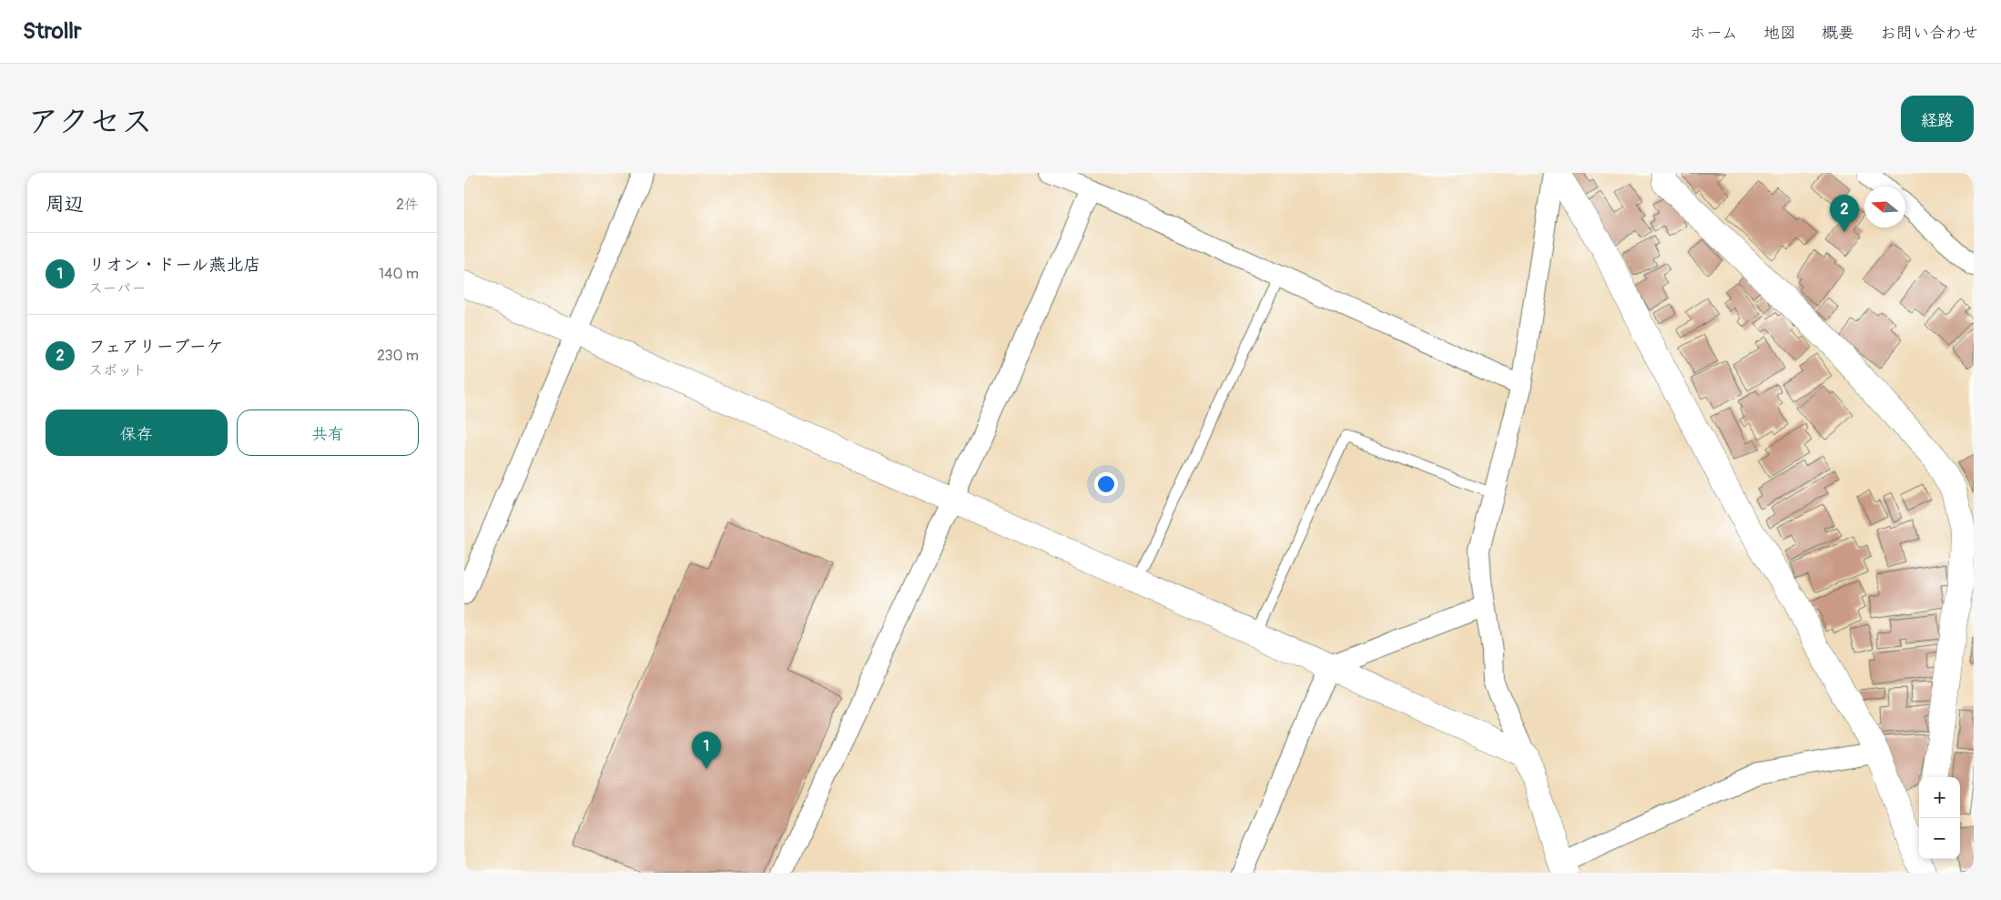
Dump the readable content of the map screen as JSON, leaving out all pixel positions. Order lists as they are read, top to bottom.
{
  "north": "left",
  "page": {
    "header": "Strollr",
    "nav": [
      "ホーム",
      "地図",
      "概要",
      "お問い合わせ"
    ],
    "title": "アクセス",
    "buttons": [
      "経路",
      ["保存", "共有"]
    ],
    "heading": ["周辺", "2件"],
    "pins": ["2", "1"],
    "list": [
      {
        "mark": "1",
        "name": "リオン・ドール燕北店",
        "note": "スーパー",
        "value": "140 m"
      },
      {
        "mark": "2",
        "name": "フェアリーブーケ",
        "note": "スポット",
        "value": "230 m"
      }
    ],
    "map_buttons": ["+", "−"]
  }
}
